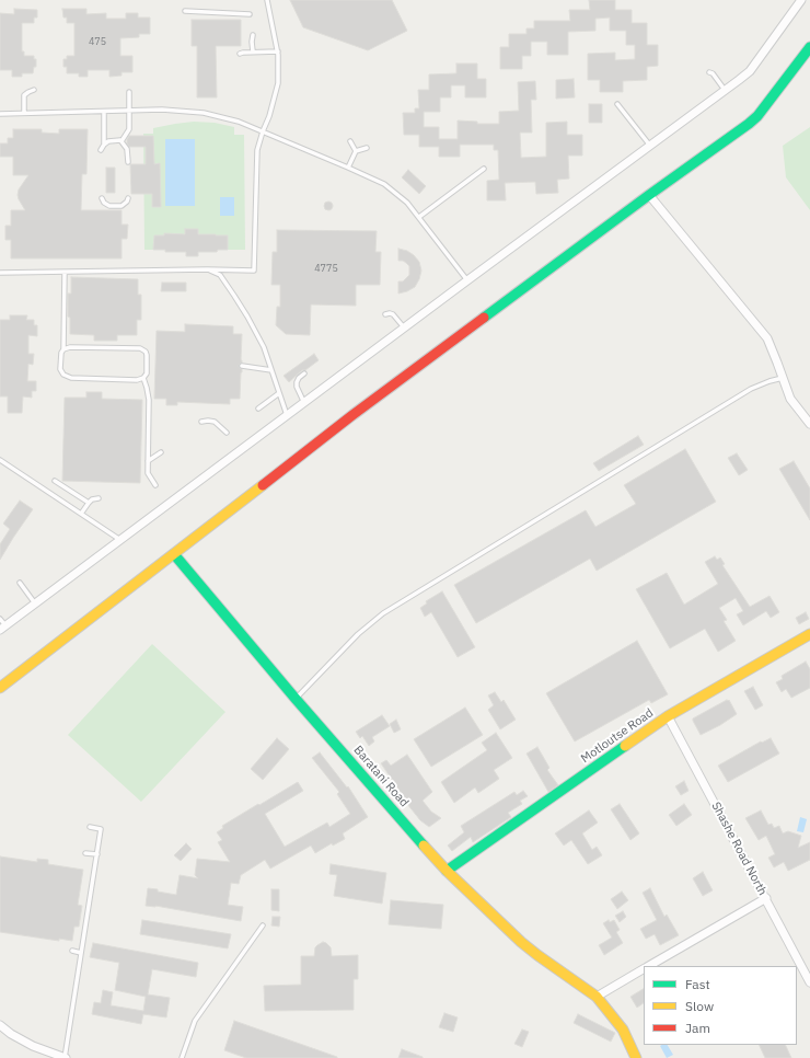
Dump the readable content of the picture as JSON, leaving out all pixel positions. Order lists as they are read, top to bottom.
{
  "streets": {
    "street": ["Motloutse Road", "Baratani Road", "Shashe Road North"]
  },
  "crossings": [
    ["Motloutse Road", "Baratani Road"],
    ["Motloutse Road", "Shashe Road North"]
  ],
  "house_numbers": ["475", "4775"],
  "legend": ["Fast", "Slow", "Jam"]
}
